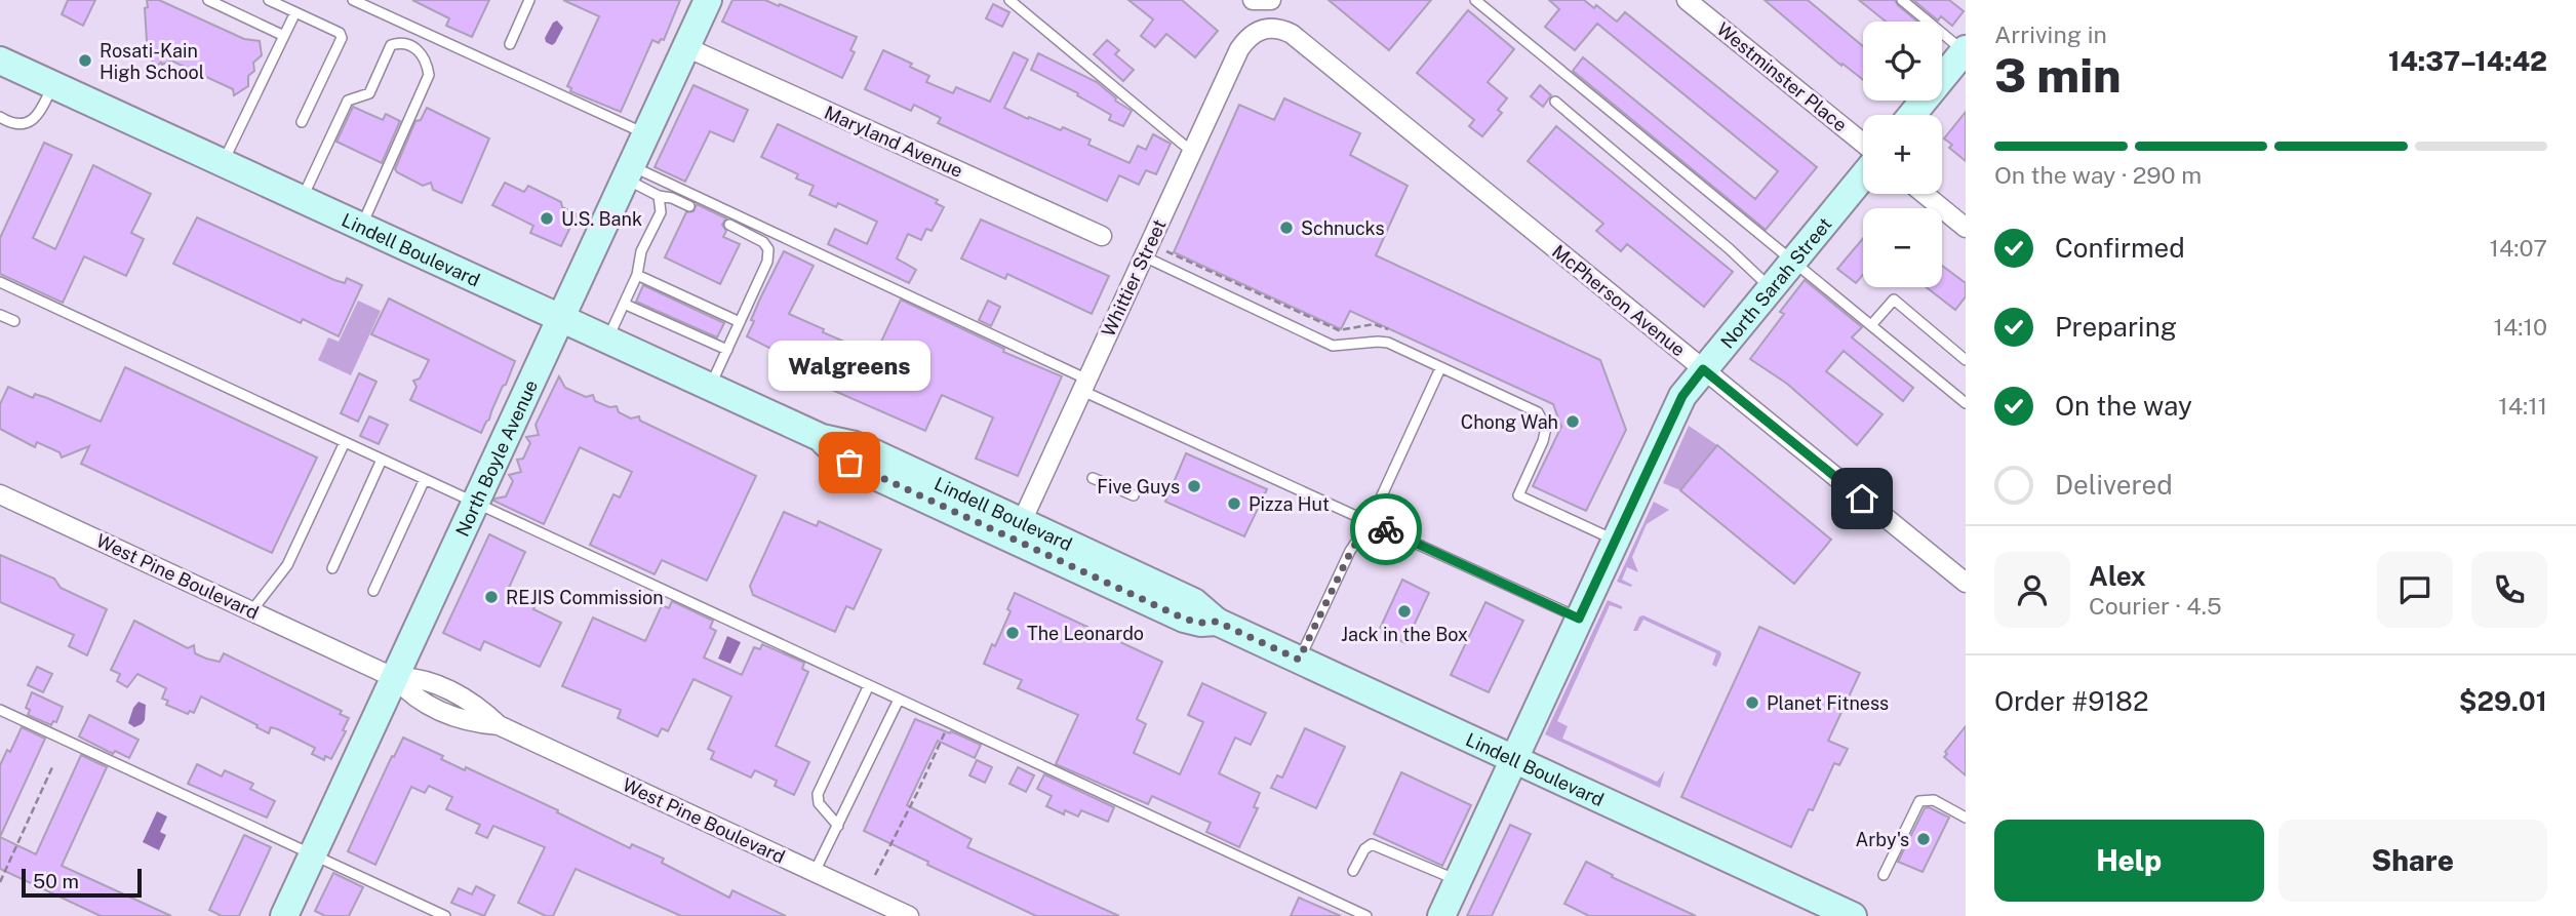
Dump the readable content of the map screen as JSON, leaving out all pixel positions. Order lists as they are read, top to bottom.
{
  "streets": {
    "main road": ["Lindell Boulevard", "North Sarah Street", "North Boyle Avenue"],
    "street": [
      "Westminster Place",
      "Maryland Avenue",
      "Whittier Street",
      "McPherson Avenue",
      "West Pine Boulevard"
    ]
  },
  "crossings": [
    ["Maryland Avenue", "North Boyle Avenue"],
    ["Lindell Boulevard", "Whittier Street"],
    ["Lindell Boulevard", "North Sarah Street"],
    ["Lindell Boulevard", "North Boyle Avenue"],
    ["Whittier Street", "McPherson Avenue"],
    ["North Sarah Street", "McPherson Avenue"],
    ["North Boyle Avenue", "West Pine Boulevard"]
  ],
  "places": [
    "Rosati-Kain High School",
    "U.S. Bank",
    "Schnucks",
    "Chong Wah",
    "Walgreens",
    "Five Guys",
    "Pizza Hut",
    "REJIS Commission",
    "Jack in the Box",
    "The Leonardo",
    "Planet Fitness",
    "Arby's"
  ],
  "scale_bar": "50 m",
  "page": {
    "heading": ["3 min", "Arriving in", "14:37–14:42"],
    "panel": [
      "Alex",
      "Courier · 4.5",
      "Order #9182",
      "$29.01"
    ],
    "map_buttons": ["+", "−"],
    "bar": "On the way · 290 m",
    "list": [
      ["Confirmed", "14:07"],
      ["Preparing", "14:10"],
      ["On the way", "14:11"],
      "Delivered"
    ],
    "bubble": "Walgreens",
    "buttons": ["Help", "Share"],
    "scale": "50 m"
  }
}
